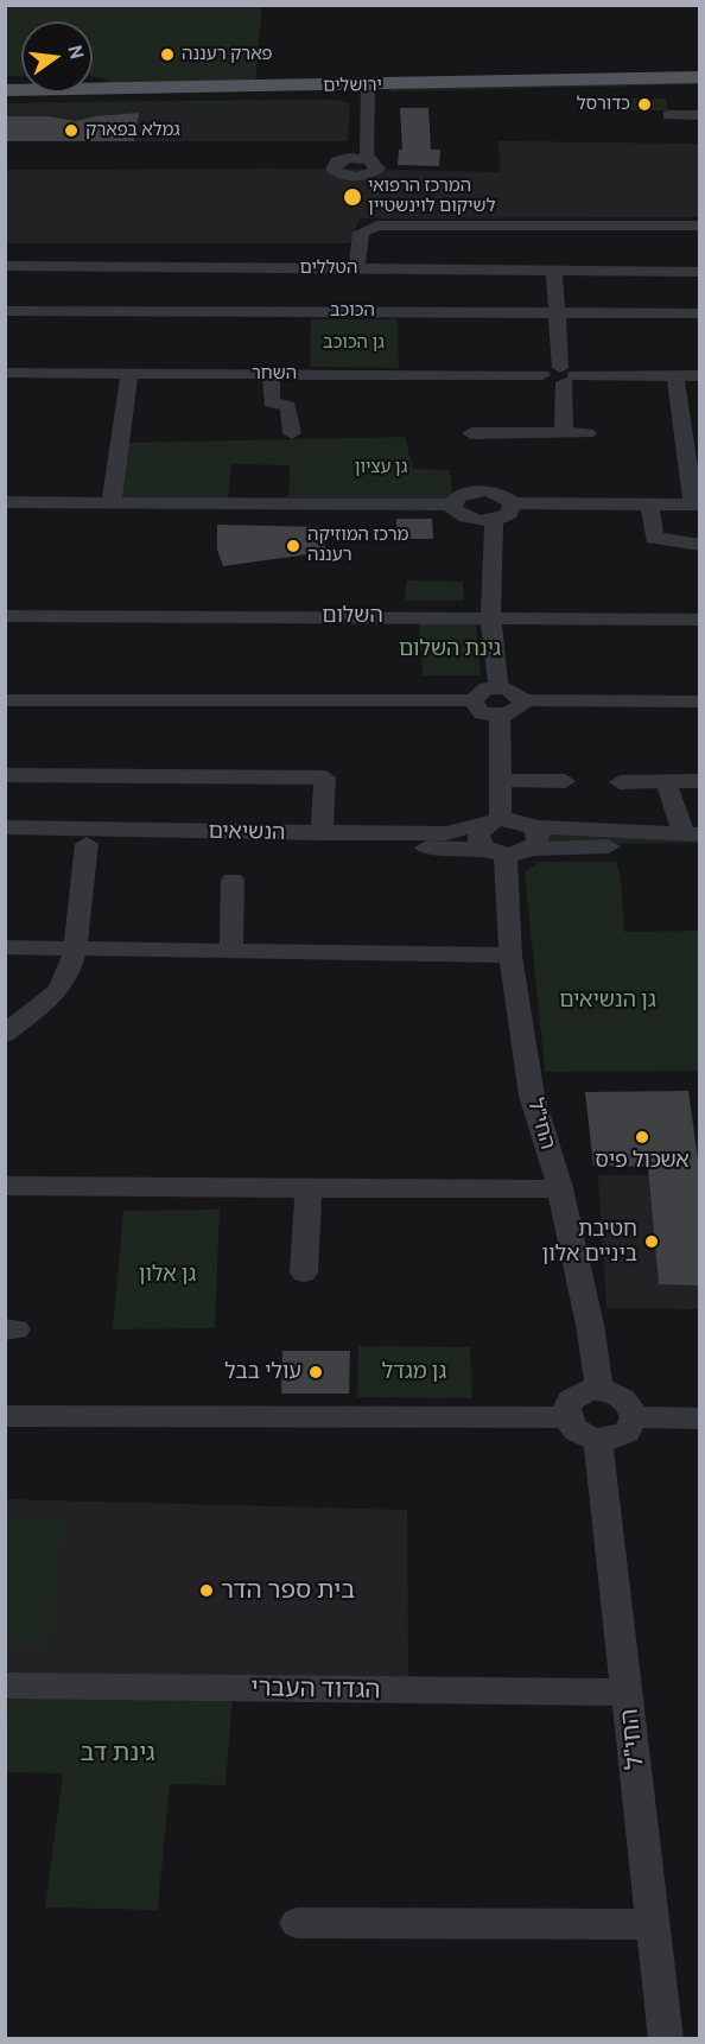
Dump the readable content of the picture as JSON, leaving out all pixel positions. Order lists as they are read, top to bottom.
{
  "streets": {
    "main road": ["ירושלים"],
    "street": [
      "הטללים",
      "הכוכב",
      "השחר",
      "השלום",
      "הנשיאים",
      "החי\"ל",
      "הגדוד העברי"
    ]
  },
  "crossings": [
    ["הנשיאים", "החי\"ל"],
    ["החי\"ל", "הגדוד העברי"]
  ],
  "parks": [
    "גן הכוכב",
    "גן עציון",
    "גינת השלום",
    "גן הנשיאים",
    "גן אלון",
    "גן מגדל",
    "גינת דב"
  ],
  "places": [
    "פארק רעננה",
    "כדורסל",
    "גמלא בפארק",
    "המרכז הרפואי לשיקום לוינשטיין",
    "מרכז המוזיקה רעננה",
    "אשכול פיס",
    "חטיבת ביניים אלון",
    "עולי בבל",
    "בית ספר הדר"
  ],
  "north": "right"
}
